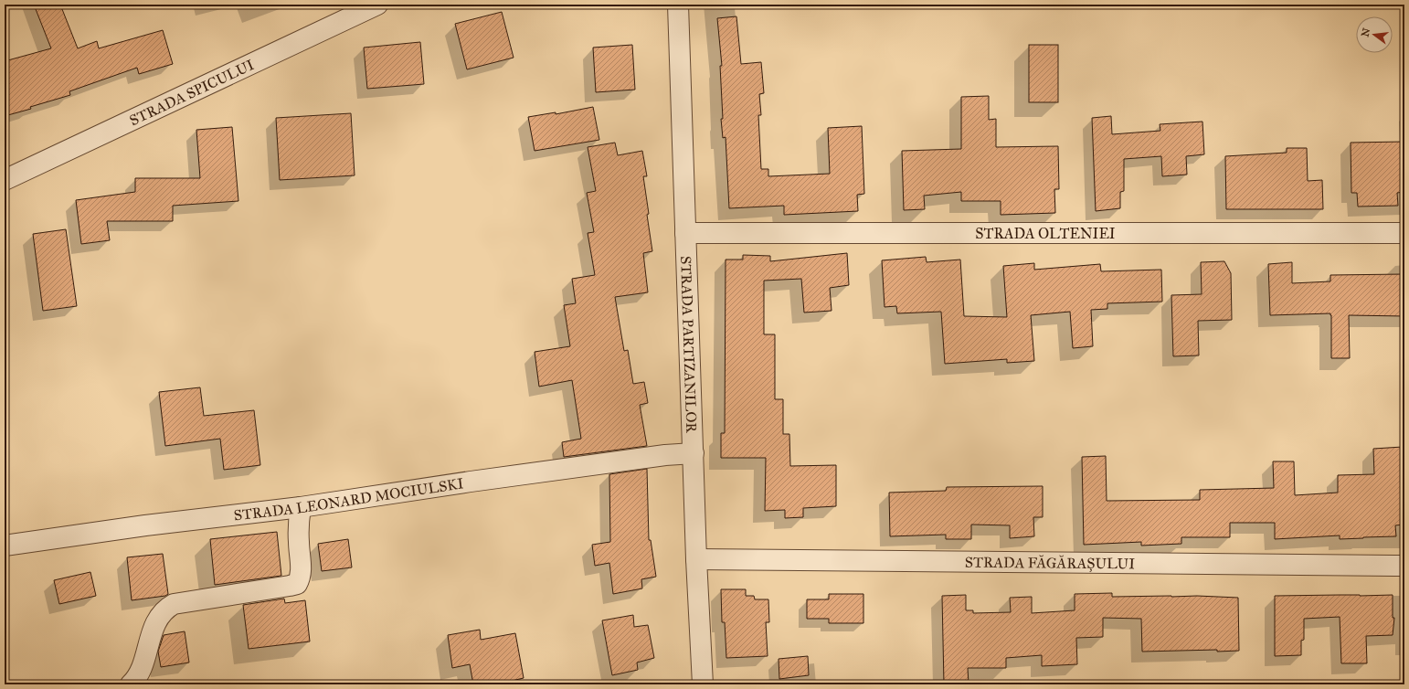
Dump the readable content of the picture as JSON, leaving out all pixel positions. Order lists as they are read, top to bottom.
{
  "streets": {
    "street": [
      "STRADA SPICULUI",
      "STRADA OLTENIEI",
      "STRADA PARTIZANILOR",
      "STRADA LEONARD MOCIULSKI",
      "STRADA FĂGĂRAȘULUI"
    ]
  },
  "crossings": [
    ["STRADA OLTENIEI", "STRADA PARTIZANILOR"],
    ["STRADA PARTIZANILOR", "STRADA LEONARD MOCIULSKI"],
    ["STRADA PARTIZANILOR", "STRADA FĂGĂRAȘULUI"]
  ],
  "north": "left"
}
